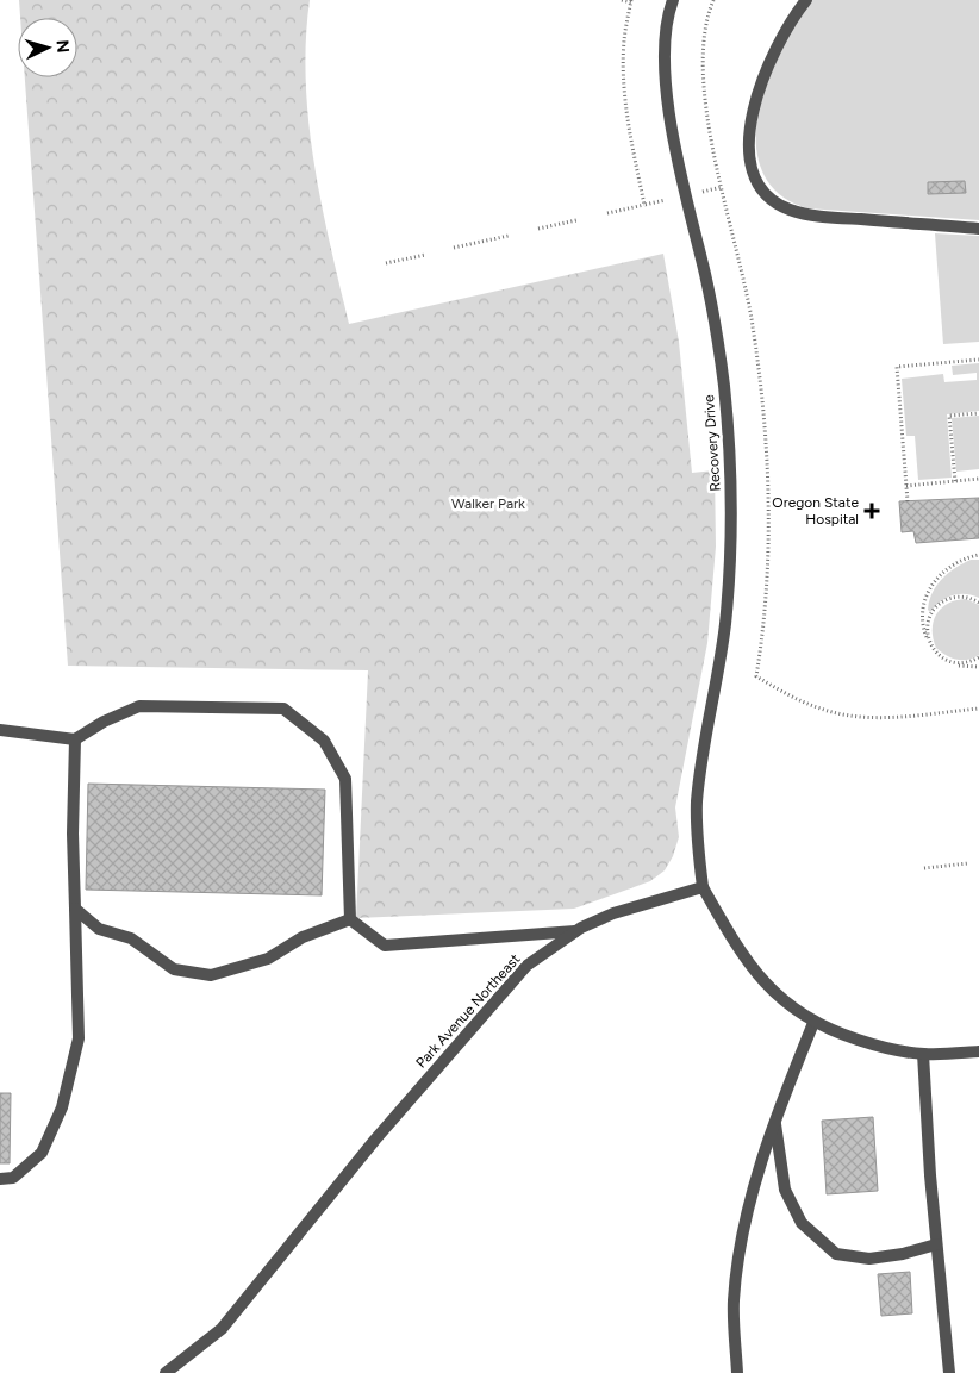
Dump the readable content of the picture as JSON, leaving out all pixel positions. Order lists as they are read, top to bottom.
{
  "streets": {
    "street": ["Recovery Drive", "Park Avenue Northeast"]
  },
  "crossings": [
    ["Recovery Drive", "Park Avenue Northeast"]
  ],
  "parks": ["Walker Park"],
  "places": {
    "health": ["Oregon State Hospital"]
  },
  "north": "right"
}
